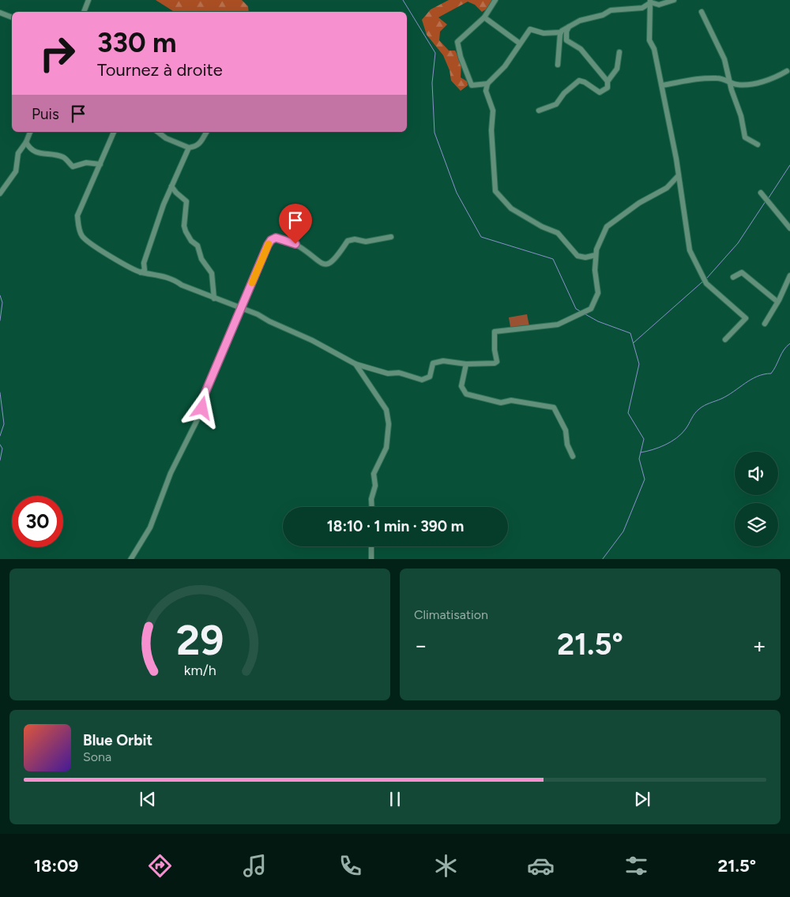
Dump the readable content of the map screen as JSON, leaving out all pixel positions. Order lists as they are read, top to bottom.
{
  "page": {
    "turn": ["330 m", "Tournez à droite"],
    "then": "Puis",
    "limit": "30",
    "trip": "18:10 · 1 min · 390 m",
    "tile": "Climatisation",
    "heat": ["−", "21.5°", "+"],
    "song": ["Blue Orbit", "Sona"],
    "tabs": ["18:09", "21.5°"],
    "gauge": ["29", "km/h"]
  }
}
